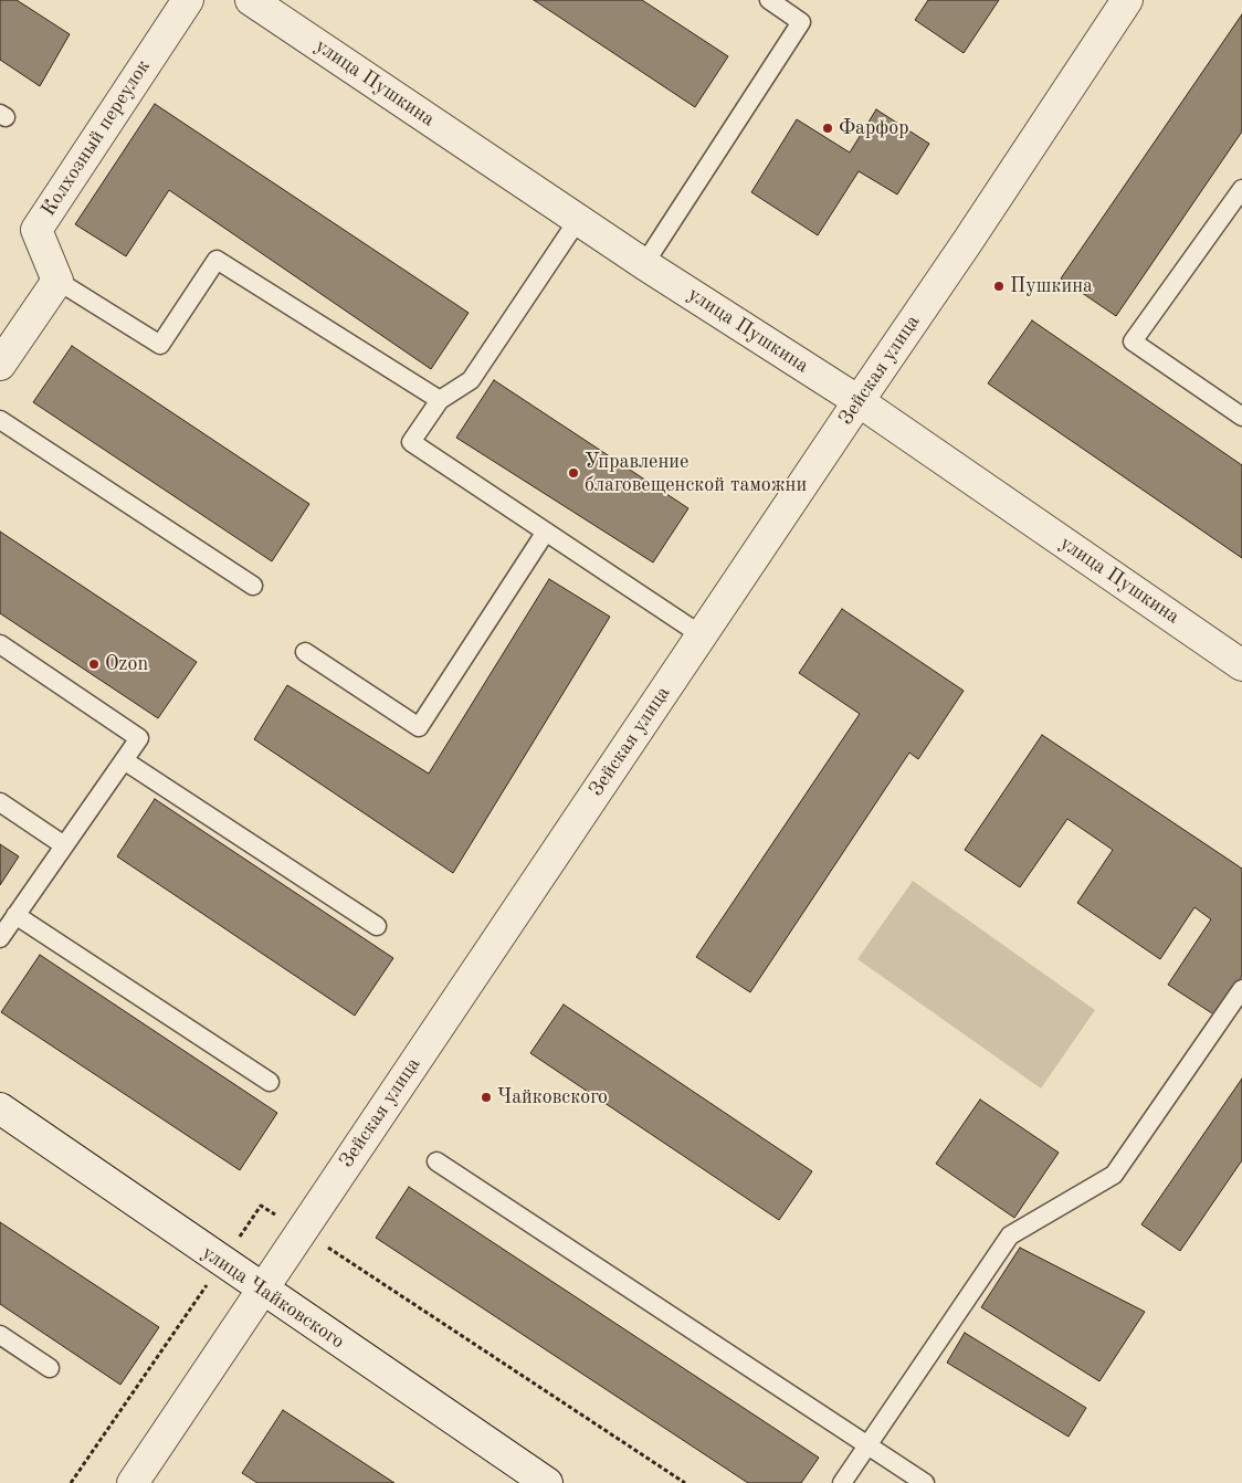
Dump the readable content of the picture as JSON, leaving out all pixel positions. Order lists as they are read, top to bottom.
{
  "streets": {
    "street": [
      "улица Пушкина",
      "Колхозный переулок",
      "Зейская улица",
      "улица Чайковского"
    ]
  },
  "crossings": [
    ["улица Пушкина", "Зейская улица"],
    ["Зейская улица", "улица Чайковского"]
  ],
  "places": [
    "Фарфор",
    "Пушкина",
    "Управление благовещенской таможни",
    "Ozon",
    "Чайковского"
  ]
}
